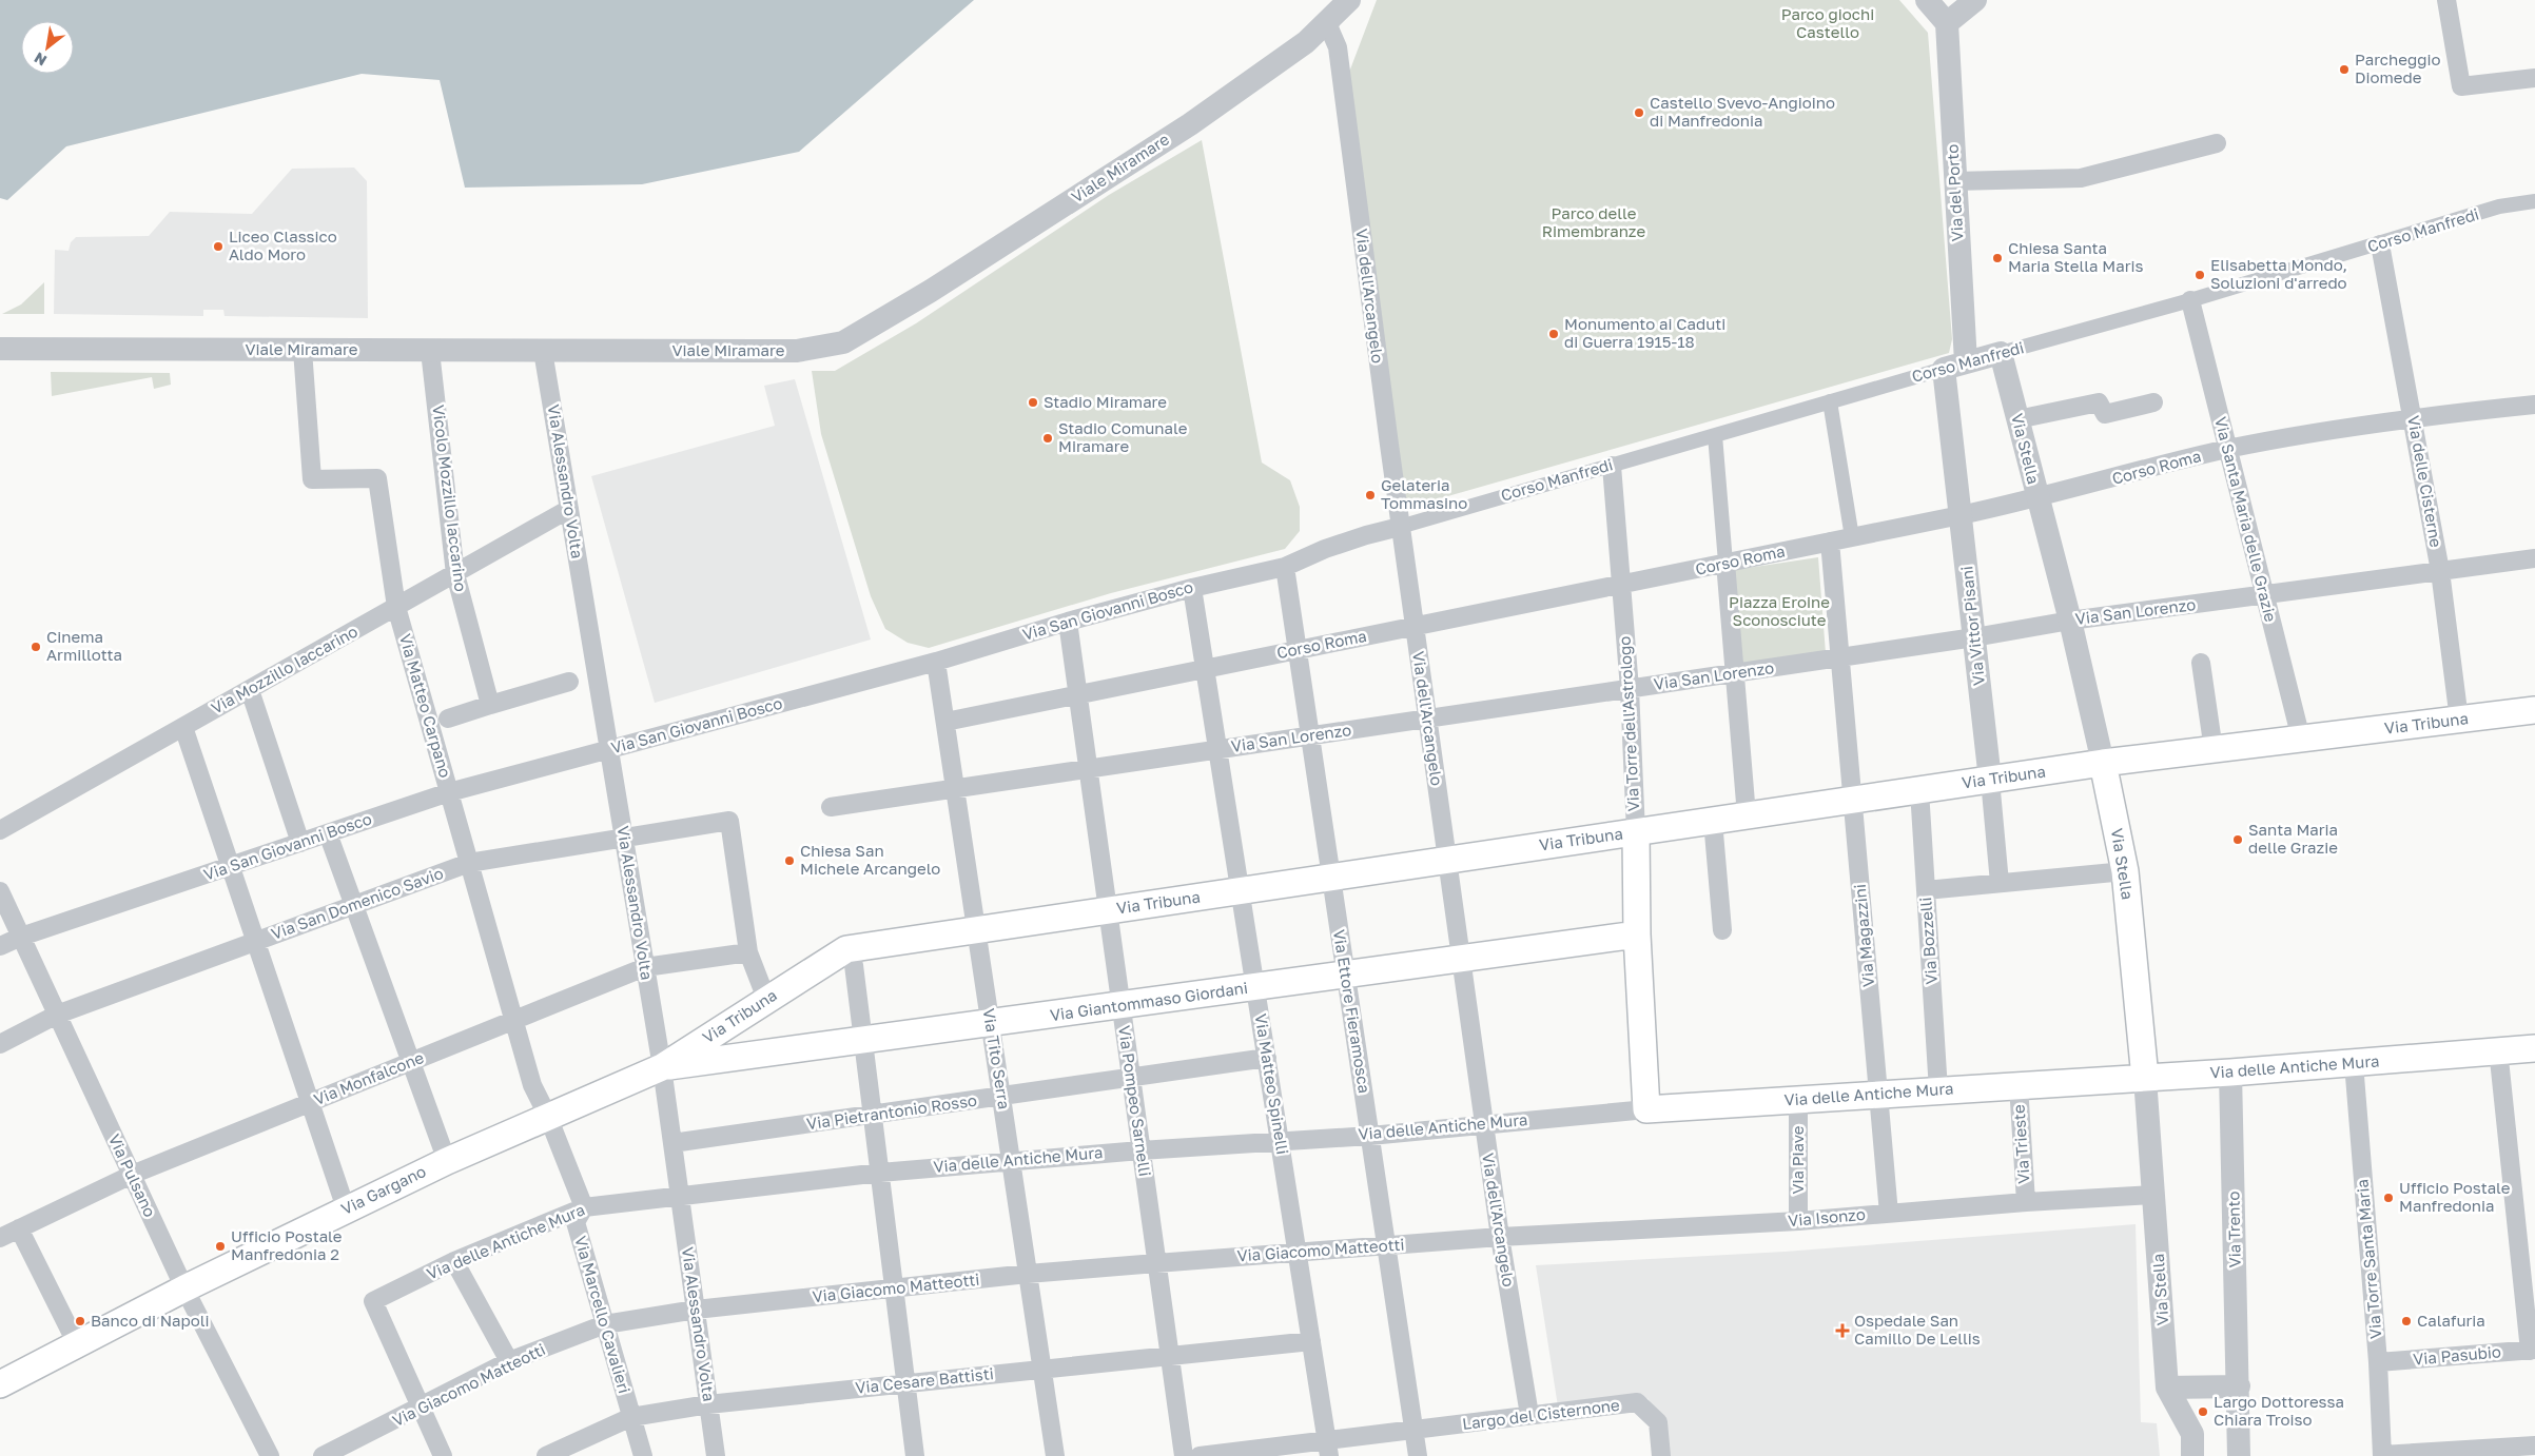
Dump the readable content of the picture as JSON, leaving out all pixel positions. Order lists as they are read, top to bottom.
{
  "streets": {
    "main road": [
      "Via Stella",
      "Via Torre dell'Astrologo",
      "Via Tribuna",
      "Via Giantommaso Giordani",
      "Via delle Antiche Mura",
      "Via Gargano"
    ],
    "street": [
      "Viale Miramare",
      "Via del Porto",
      "Corso Manfredi",
      "Via dell'Arcangelo",
      "Corso Roma",
      "Via Alessandro Volta",
      "Via delle Cisterne",
      "Vicolo Mozzillo Iaccarino",
      "Via Santa Maria delle Grazie",
      "Via San Giovanni Bosco",
      "Via San Lorenzo",
      "Via Vittor Pisani",
      "Via Mozzillo Iaccarino",
      "Via Matteo Carpano",
      "Via San Domenico Savio",
      "Via Magazzini",
      "Via Bozzelli",
      "Via Ettore Fieramosca",
      "Via Tito Serra",
      "Via Monfalcone",
      "Via Matteo Spinelli",
      "Via Pompeo Sarnelli",
      "Via Pietrantonio Rosso",
      "Via Trieste",
      "Via Piave",
      "Via Pulsano",
      "Via Isonzo",
      "Via Trento",
      "Via Giacomo Matteotti",
      "Via Torre Santa Maria",
      "Via Marcello Cavalieri",
      "Via Pasubio",
      "Via Cesare Battisti",
      "Largo del Cisternone"
    ]
  },
  "crossings": [
    ["Viale Miramare", "Via dell'Arcangelo"],
    ["Viale Miramare", "Via Alessandro Volta"],
    ["Viale Miramare", "Vicolo Mozzillo Iaccarino"],
    ["Viale Miramare", "Via Matteo Carpano"],
    ["Via del Porto", "Corso Manfredi"],
    ["Corso Manfredi", "Via dell'Arcangelo"],
    ["Corso Manfredi", "Via Stella"],
    ["Corso Manfredi", "Via delle Cisterne"],
    ["Corso Manfredi", "Via Santa Maria delle Grazie"],
    ["Corso Manfredi", "Via San Giovanni Bosco"],
    ["Corso Manfredi", "Via Vittor Pisani"],
    ["Corso Manfredi", "Via Torre dell'Astrologo"],
    ["Via dell'Arcangelo", "Corso Roma"],
    ["Via dell'Arcangelo", "Via San Giovanni Bosco"],
    ["Via dell'Arcangelo", "Via San Lorenzo"],
    ["Via dell'Arcangelo", "Via Tribuna"],
    ["Via dell'Arcangelo", "Via Giantommaso Giordani"],
    ["Via dell'Arcangelo", "Via delle Antiche Mura"],
    ["Via dell'Arcangelo", "Via Isonzo"],
    ["Via dell'Arcangelo", "Via Giacomo Matteotti"],
    ["Via dell'Arcangelo", "Largo del Cisternone"],
    ["Via Stella", "Corso Roma"],
    ["Via Stella", "Via San Lorenzo"],
    ["Via Stella", "Via Tribuna"],
    ["Via Stella", "Via delle Antiche Mura"],
    ["Via Stella", "Via Isonzo"],
    ["Corso Roma", "Via delle Cisterne"],
    ["Corso Roma", "Via Santa Maria delle Grazie"],
    ["Corso Roma", "Via Vittor Pisani"],
    ["Corso Roma", "Via Torre dell'Astrologo"],
    ["Corso Roma", "Via Magazzini"],
    ["Corso Roma", "Via Ettore Fieramosca"],
    ["Corso Roma", "Via Tito Serra"],
    ["Corso Roma", "Via Matteo Spinelli"],
    ["Corso Roma", "Via Pompeo Sarnelli"],
    ["Via Alessandro Volta", "Via San Giovanni Bosco"],
    ["Via Alessandro Volta", "Via Mozzillo Iaccarino"],
    ["Via Alessandro Volta", "Via Tribuna"],
    ["Via Alessandro Volta", "Via San Domenico Savio"],
    ["Via Alessandro Volta", "Via Giantommaso Giordani"],
    ["Via Alessandro Volta", "Via delle Antiche Mura"],
    ["Via Alessandro Volta", "Via Monfalcone"],
    ["Via Alessandro Volta", "Via Pietrantonio Rosso"],
    ["Via Alessandro Volta", "Via Gargano"],
    ["Via Alessandro Volta", "Via Giacomo Matteotti"],
    ["Via Alessandro Volta", "Via Cesare Battisti"],
    ["Via delle Cisterne", "Via San Lorenzo"],
    ["Via delle Cisterne", "Via Tribuna"],
    ["Vicolo Mozzillo Iaccarino", "Via Mozzillo Iaccarino"],
    ["Via Santa Maria delle Grazie", "Via San Lorenzo"],
    ["Via Santa Maria delle Grazie", "Via Tribuna"],
    ["Via San Giovanni Bosco", "Via Matteo Carpano"],
    ["Via San Giovanni Bosco", "Via Ettore Fieramosca"],
    ["Via San Giovanni Bosco", "Via Tito Serra"],
    ["Via San Giovanni Bosco", "Via Matteo Spinelli"],
    ["Via San Giovanni Bosco", "Via Pompeo Sarnelli"],
    ["Via San Giovanni Bosco", "Via Pulsano"],
    ["Via San Lorenzo", "Via Vittor Pisani"],
    ["Via San Lorenzo", "Via Torre dell'Astrologo"],
    ["Via San Lorenzo", "Via Magazzini"],
    ["Via San Lorenzo", "Via Ettore Fieramosca"],
    ["Via San Lorenzo", "Via Tito Serra"],
    ["Via San Lorenzo", "Via Matteo Spinelli"],
    ["Via San Lorenzo", "Via Pompeo Sarnelli"],
    ["Via Vittor Pisani", "Via Tribuna"],
    ["Via Mozzillo Iaccarino", "Via Matteo Carpano"],
    ["Via Matteo Carpano", "Via San Domenico Savio"],
    ["Via Matteo Carpano", "Via Monfalcone"],
    ["Via Matteo Carpano", "Via Gargano"],
    ["Via Torre dell'Astrologo", "Via Tribuna"],
    ["Via Torre dell'Astrologo", "Via Giantommaso Giordani"],
    ["Via Torre dell'Astrologo", "Via delle Antiche Mura"],
    ["Via Tribuna", "Via Magazzini"],
    ["Via Tribuna", "Via Bozzelli"],
    ["Via Tribuna", "Via Giantommaso Giordani"],
    ["Via Tribuna", "Via Ettore Fieramosca"],
    ["Via Tribuna", "Via Tito Serra"],
    ["Via Tribuna", "Via Matteo Spinelli"],
    ["Via Tribuna", "Via Pompeo Sarnelli"],
    ["Via Tribuna", "Via Gargano"],
    ["Via San Domenico Savio", "Via Monfalcone"],
    ["Via San Domenico Savio", "Via Pulsano"],
    ["Via Magazzini", "Via delle Antiche Mura"],
    ["Via Magazzini", "Via Isonzo"],
    ["Via Bozzelli", "Via delle Antiche Mura"],
    ["Via Giantommaso Giordani", "Via Ettore Fieramosca"],
    ["Via Giantommaso Giordani", "Via Tito Serra"],
    ["Via Giantommaso Giordani", "Via Matteo Spinelli"],
    ["Via Giantommaso Giordani", "Via Pompeo Sarnelli"],
    ["Via Giantommaso Giordani", "Via Gargano"],
    ["Via Ettore Fieramosca", "Via delle Antiche Mura"],
    ["Via Ettore Fieramosca", "Via Giacomo Matteotti"],
    ["Via Ettore Fieramosca", "Largo del Cisternone"],
    ["Via Tito Serra", "Via delle Antiche Mura"],
    ["Via Tito Serra", "Via Pietrantonio Rosso"],
    ["Via Tito Serra", "Via Giacomo Matteotti"],
    ["Via Tito Serra", "Via Cesare Battisti"],
    ["Via delle Antiche Mura", "Via Matteo Spinelli"],
    ["Via delle Antiche Mura", "Via Pompeo Sarnelli"],
    ["Via delle Antiche Mura", "Via Trieste"],
    ["Via delle Antiche Mura", "Via Piave"],
    ["Via delle Antiche Mura", "Via Trento"],
    ["Via delle Antiche Mura", "Via Giacomo Matteotti"],
    ["Via delle Antiche Mura", "Via Torre Santa Maria"],
    ["Via delle Antiche Mura", "Via Marcello Cavalieri"],
    ["Via Monfalcone", "Via Pulsano"],
    ["Via Matteo Spinelli", "Via Pietrantonio Rosso"],
    ["Via Matteo Spinelli", "Via Giacomo Matteotti"],
    ["Via Matteo Spinelli", "Via Cesare Battisti"],
    ["Via Matteo Spinelli", "Largo del Cisternone"],
    ["Via Pompeo Sarnelli", "Via Pietrantonio Rosso"],
    ["Via Pompeo Sarnelli", "Via Giacomo Matteotti"],
    ["Via Pompeo Sarnelli", "Via Cesare Battisti"],
    ["Via Trieste", "Via Isonzo"],
    ["Via Piave", "Via Isonzo"],
    ["Via Pulsano", "Via Gargano"],
    ["Via Isonzo", "Via Giacomo Matteotti"],
    ["Via Giacomo Matteotti", "Via Marcello Cavalieri"],
    ["Via Torre Santa Maria", "Via Pasubio"],
    ["Via Marcello Cavalieri", "Via Cesare Battisti"]
  ],
  "parks": ["Parco giochi Castello", "Parco delle Rimembranze", "Piazza Eroine Sconosciute"],
  "places": {
    "other": [
      "Parcheggio Diomede",
      "Castello Svevo-Angioino di Manfredonia",
      "Liceo Classico Aldo Moro",
      "Chiesa Santa Maria Stella Maris",
      "Elisabetta Mondo, Soluzioni d'arredo",
      "Monumento ai Caduti di Guerra 1915-18",
      "Stadio Miramare",
      "Stadio Comunale Miramare",
      "Gelateria Tommasino",
      "Cinema Armillotta",
      "Santa Maria delle Grazie",
      "Chiesa San Michele Arcangelo",
      "Ufficio Postale Manfredonia",
      "Ufficio Postale Manfredonia 2",
      "Banco di Napoli",
      "Calafuria",
      "Largo Dottoressa Chiara Troiso"
    ],
    "health": ["Ospedale San Camillo De Lellis"]
  },
  "north": "bottom left"
}
